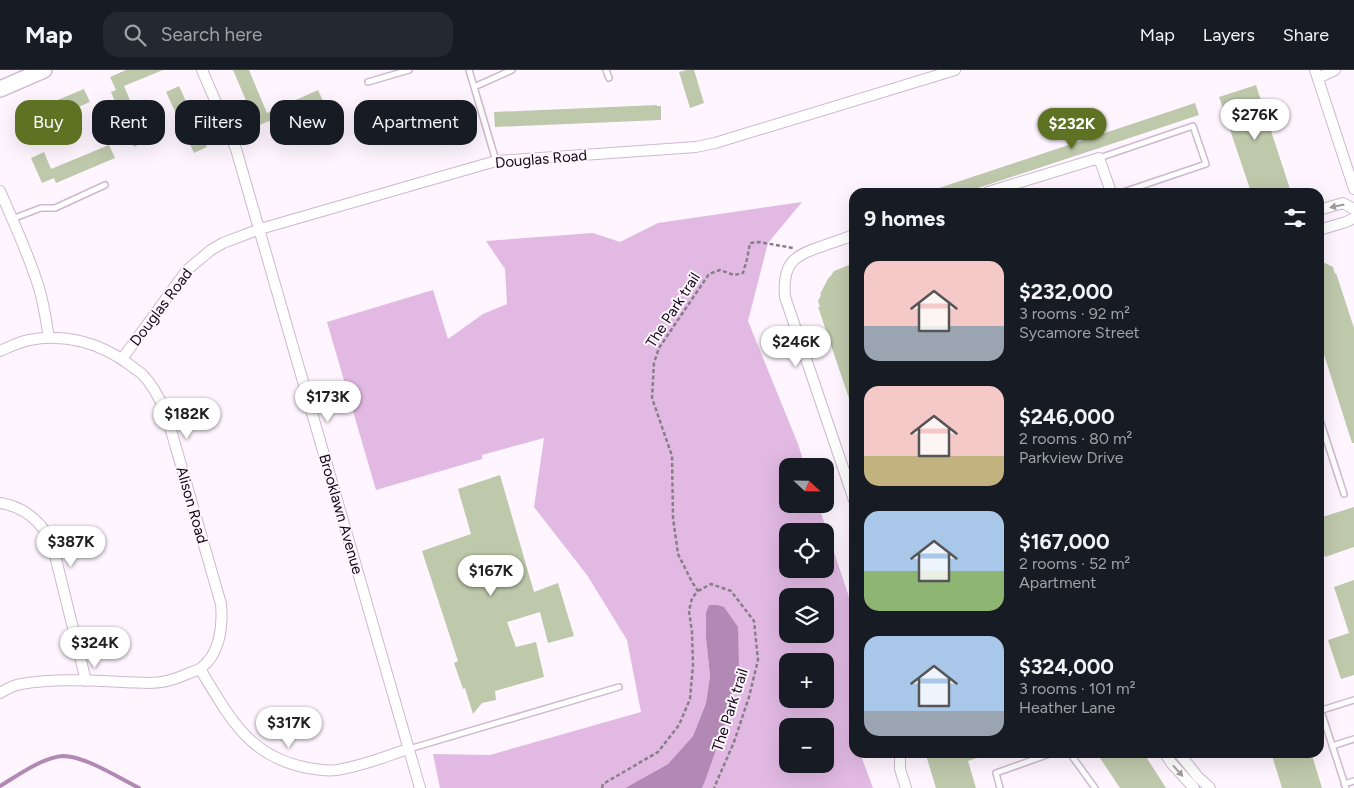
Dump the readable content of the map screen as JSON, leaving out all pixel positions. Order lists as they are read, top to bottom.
{
  "streets": {
    "street": ["Douglas Road", "Alison Road", "Brooklawn Avenue"],
    "path": ["The Park trail"]
  },
  "crossings": [
    ["Douglas Road", "Alison Road"],
    ["Douglas Road", "Brooklawn Avenue"]
  ],
  "north": "right",
  "page": {
    "header": "Map",
    "search": "Search here",
    "nav": ["Map", "Layers", "Share"],
    "price": [
      "$276K",
      "$232K",
      "$246K",
      "$173K",
      "$182K",
      "$387K",
      "$167K",
      "$324K",
      "$317K"
    ],
    "chip": [
      "Buy",
      "Rent",
      "Filters",
      "New",
      "Apartment"
    ],
    "heading": "9 homes",
    "list": [
      {
        "name": "$232,000",
        "note": "3 rooms · 92 m² · Sycamore Street"
      },
      {
        "name": "$246,000",
        "note": "2 rooms · 80 m² · Parkview Drive"
      },
      {
        "name": "$167,000",
        "note": "2 rooms · 52 m² · Apartment"
      },
      {
        "name": "$324,000",
        "note": "3 rooms · 101 m² · Heather Lane"
      }
    ],
    "map_buttons": ["+", "−"]
  }
}
